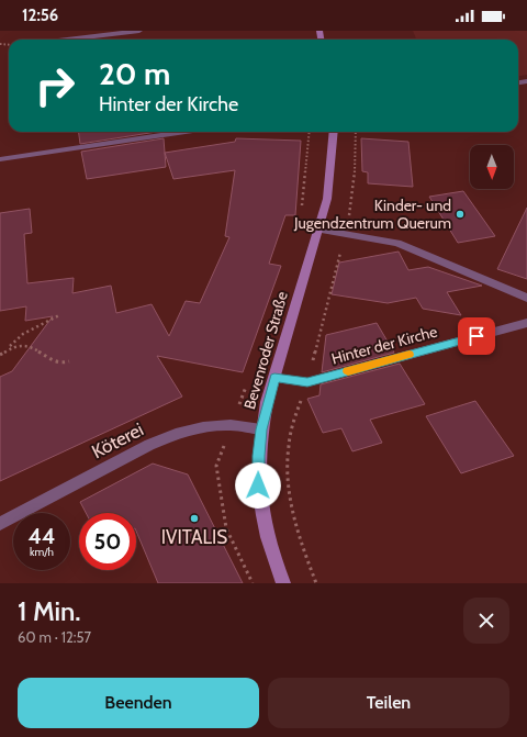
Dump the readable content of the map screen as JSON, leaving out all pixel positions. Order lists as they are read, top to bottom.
{
  "streets": {
    "main road": ["Bevenroder Straße"],
    "street": ["Hinter der Kirche", "Köterei"]
  },
  "crossings": [
    ["Hinter der Kirche", "Bevenroder Straße"],
    ["Bevenroder Straße", "Köterei"]
  ],
  "places": ["Kinder- und Jugendzentrum Querum", "IVITALIS"],
  "north": "bottom",
  "page": {
    "status": "12:56",
    "turn": ["20 m", "Hinter der Kirche"],
    "speed": "44 km/h",
    "limit": "50",
    "heading": ["1 Min.", "60 m · 12:57"],
    "buttons": ["Beenden", "Teilen"]
  }
}
